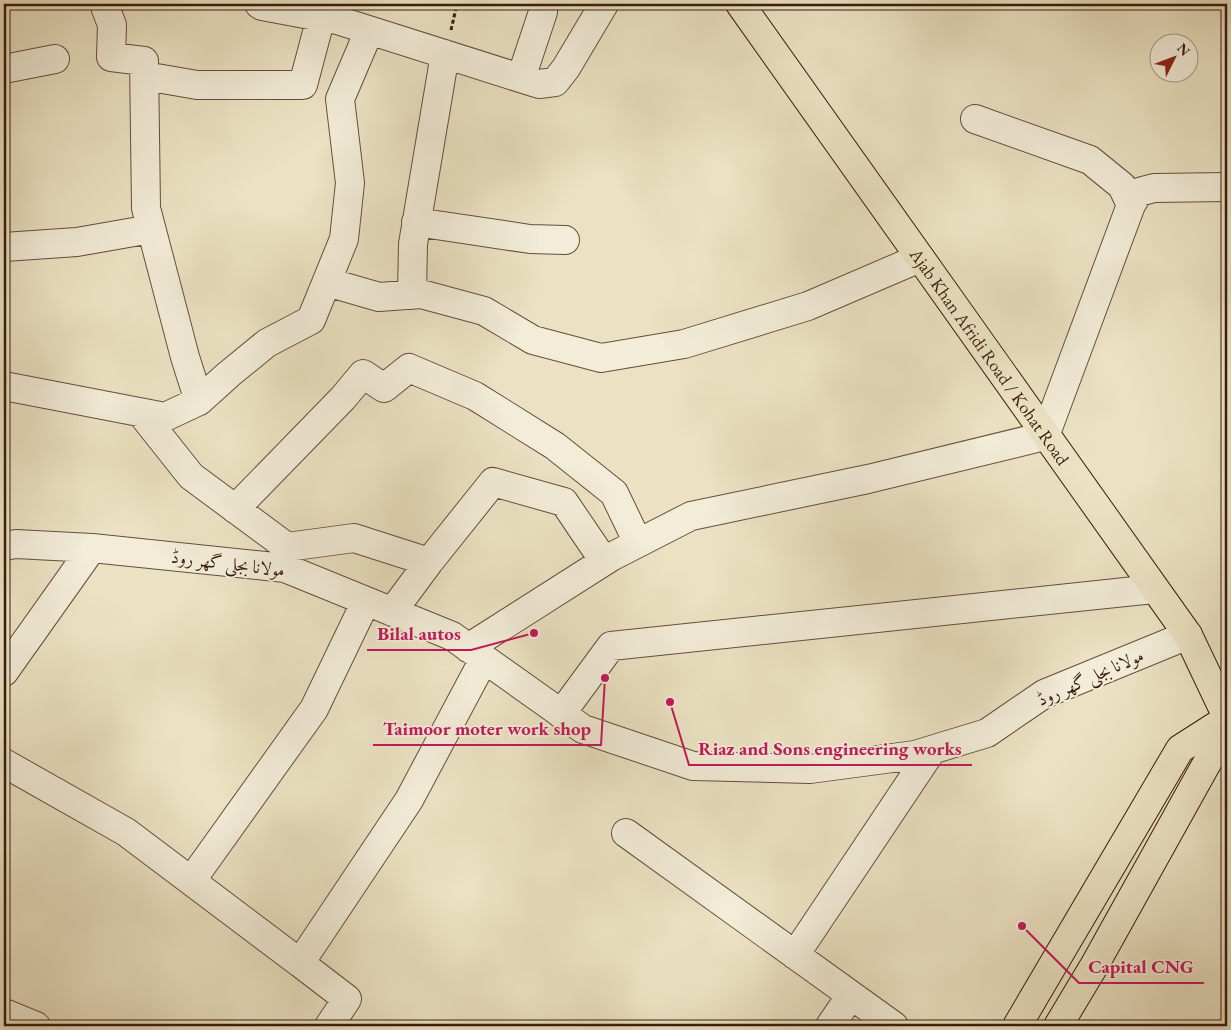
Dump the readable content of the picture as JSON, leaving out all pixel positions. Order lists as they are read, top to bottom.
{
  "streets": {
    "main road": ["Ajab Khan Afridi Road / Kohat Road"],
    "street": ["مولانا بجلی گھر روڈ"]
  },
  "crossings": [
    ["Ajab Khan Afridi Road / Kohat Road", "مولانا بجلی گھر روڈ"]
  ],
  "places": [
    "Bilal autos",
    "Taimoor moter work shop",
    "Riaz and Sons engineering works",
    "Capital CNG"
  ],
  "north": "top right"
}
